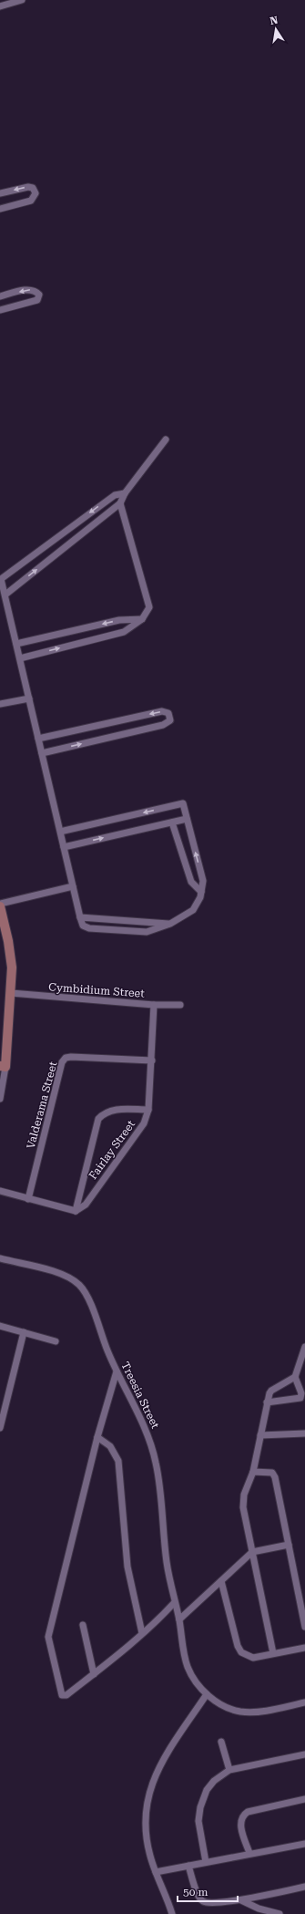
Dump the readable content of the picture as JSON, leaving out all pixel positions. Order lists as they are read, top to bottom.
{
  "streets": {
    "street": [
      "Cymbidium Street",
      "Valderama Street",
      "Fairlay Street",
      "Treesia Street"
    ]
  },
  "crossings": [
    ["Cymbidium Street", "Fairlay Street"],
    ["Valderama Street", "Fairlay Street"]
  ],
  "scale_bar": "50 m",
  "north": "top"
}
